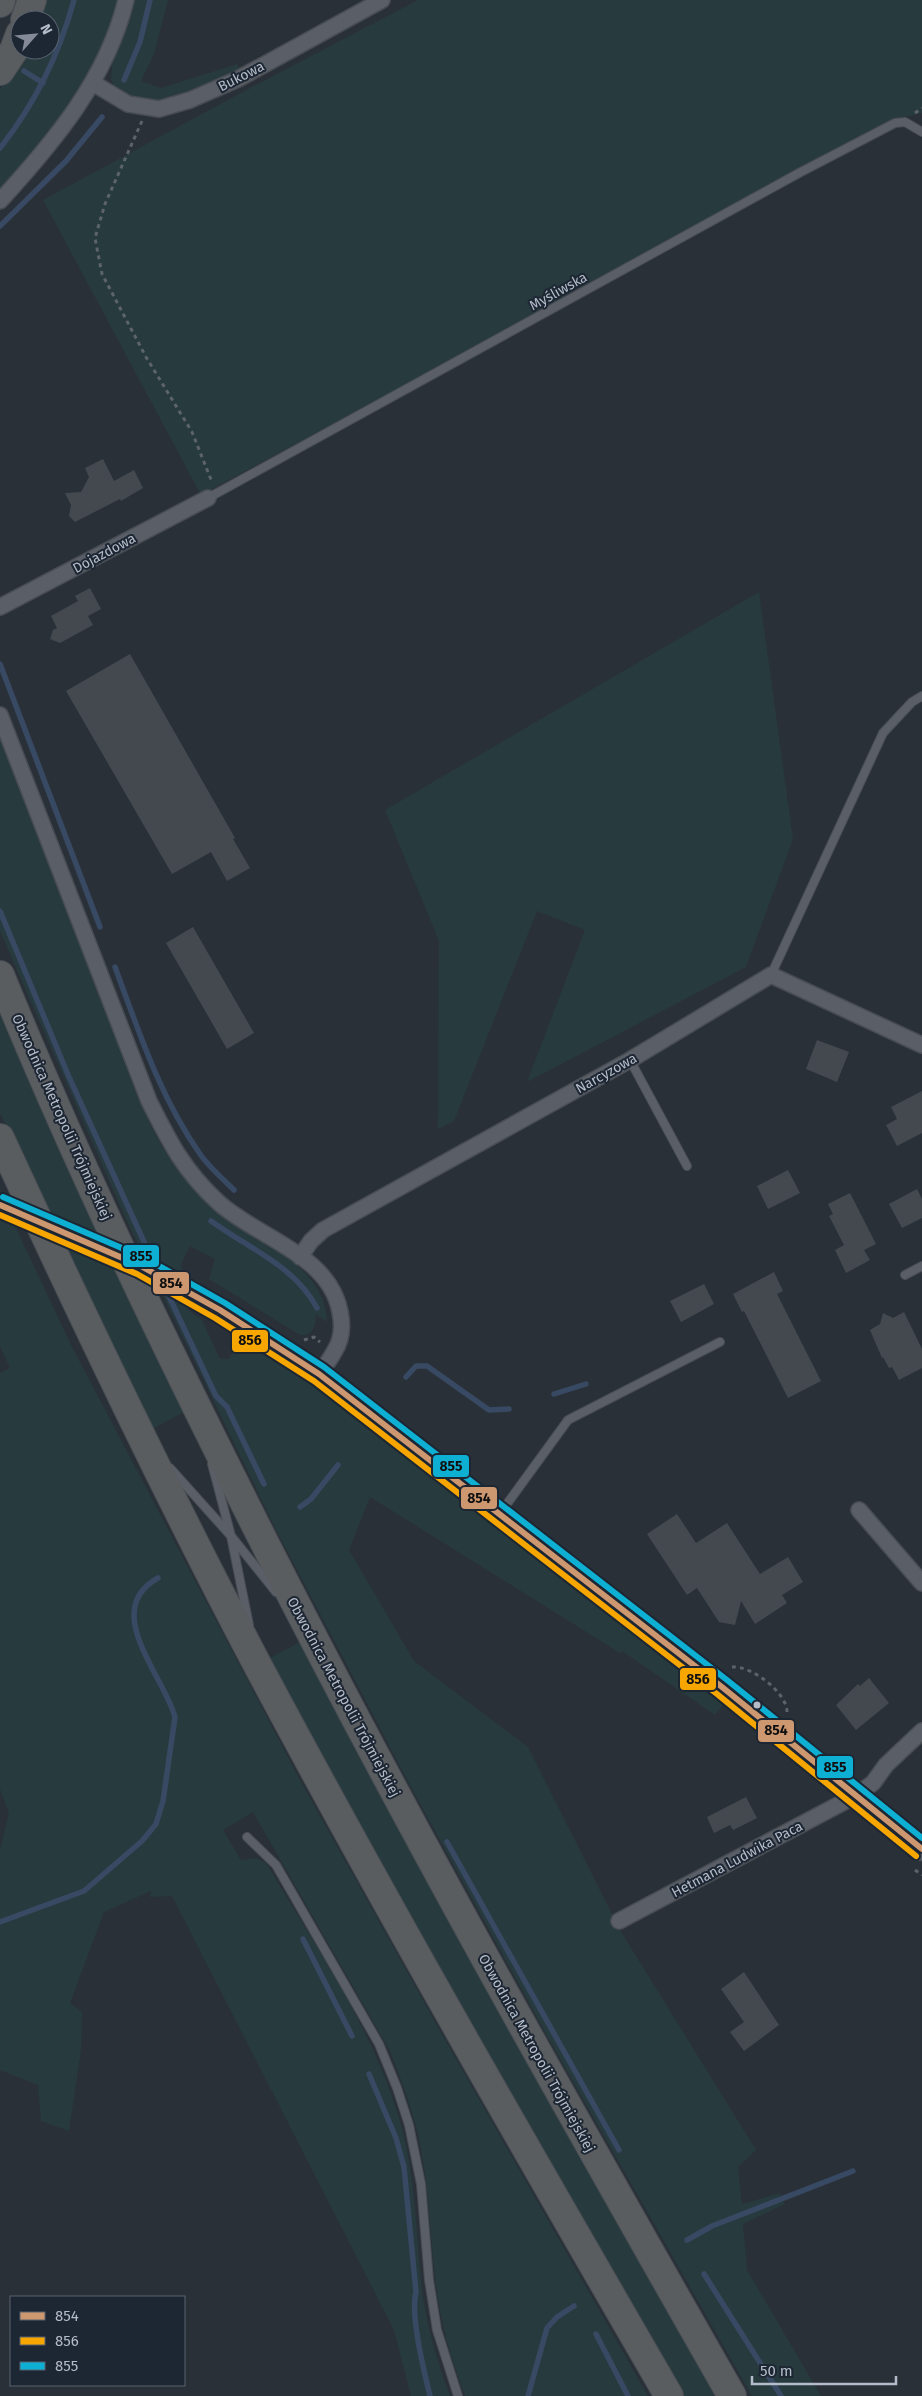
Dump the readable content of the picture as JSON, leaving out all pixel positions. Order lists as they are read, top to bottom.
{
  "streets": {
    "highway": ["Obwodnica Metropolii Trójmiejskiej"],
    "street": [
      "Bukowa",
      "Dojazdowa",
      "Narcyzowa",
      "Hetmana Ludwika Paca"
    ],
    "lane": ["Myśliwska"]
  },
  "crossings": [
    ["Myśliwska", "Dojazdowa"]
  ],
  "lines": ["transit line 855", "transit line 854", "transit line 856"],
  "legend": ["854", "856", "855"],
  "scale_bar": "50 m",
  "north": "top right"
}
